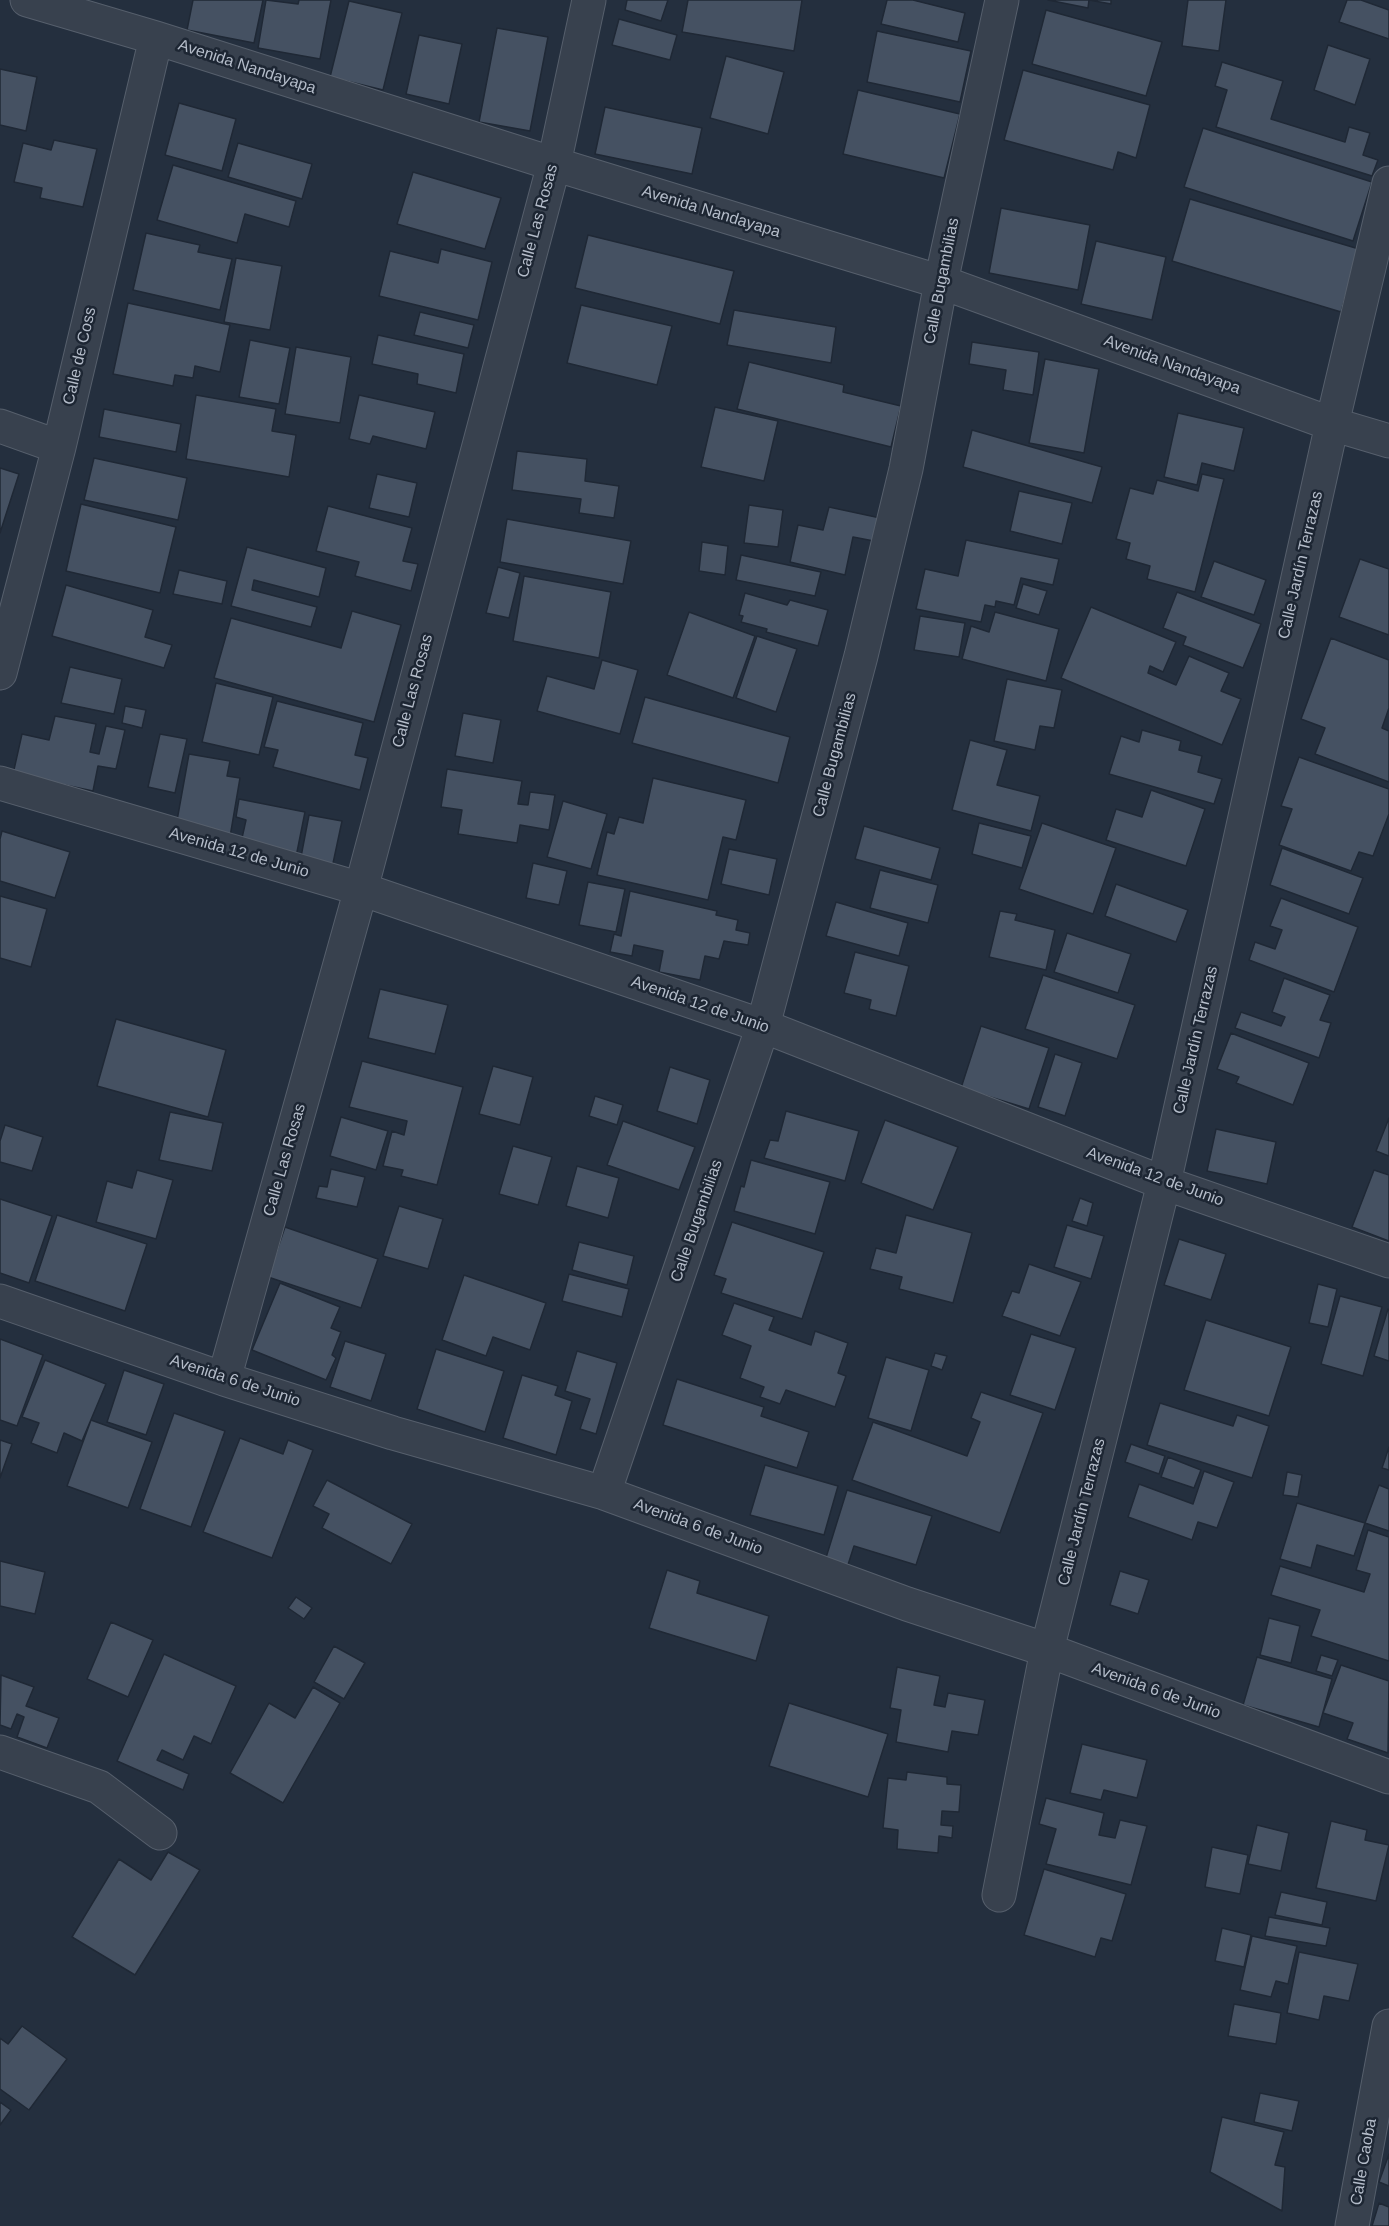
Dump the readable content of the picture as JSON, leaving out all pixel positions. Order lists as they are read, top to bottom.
{
  "streets": {
    "street": [
      "Avenida Nandayapa",
      "Calle Las Rosas",
      "Calle Bugambilias",
      "Calle de Coss",
      "Calle Jardín Terrazas",
      "Avenida 12 de Junio",
      "Avenida 6 de Junio",
      "Calle Caoba"
    ]
  },
  "crossings": [
    ["Avenida Nandayapa", "Calle Las Rosas"],
    ["Avenida Nandayapa", "Calle Bugambilias"],
    ["Avenida Nandayapa", "Calle de Coss"],
    ["Avenida Nandayapa", "Calle Jardín Terrazas"],
    ["Calle Las Rosas", "Avenida 12 de Junio"],
    ["Calle Las Rosas", "Avenida 6 de Junio"],
    ["Calle Bugambilias", "Avenida 12 de Junio"],
    ["Calle Bugambilias", "Avenida 6 de Junio"],
    ["Calle Jardín Terrazas", "Avenida 12 de Junio"],
    ["Calle Jardín Terrazas", "Avenida 6 de Junio"]
  ]
}
